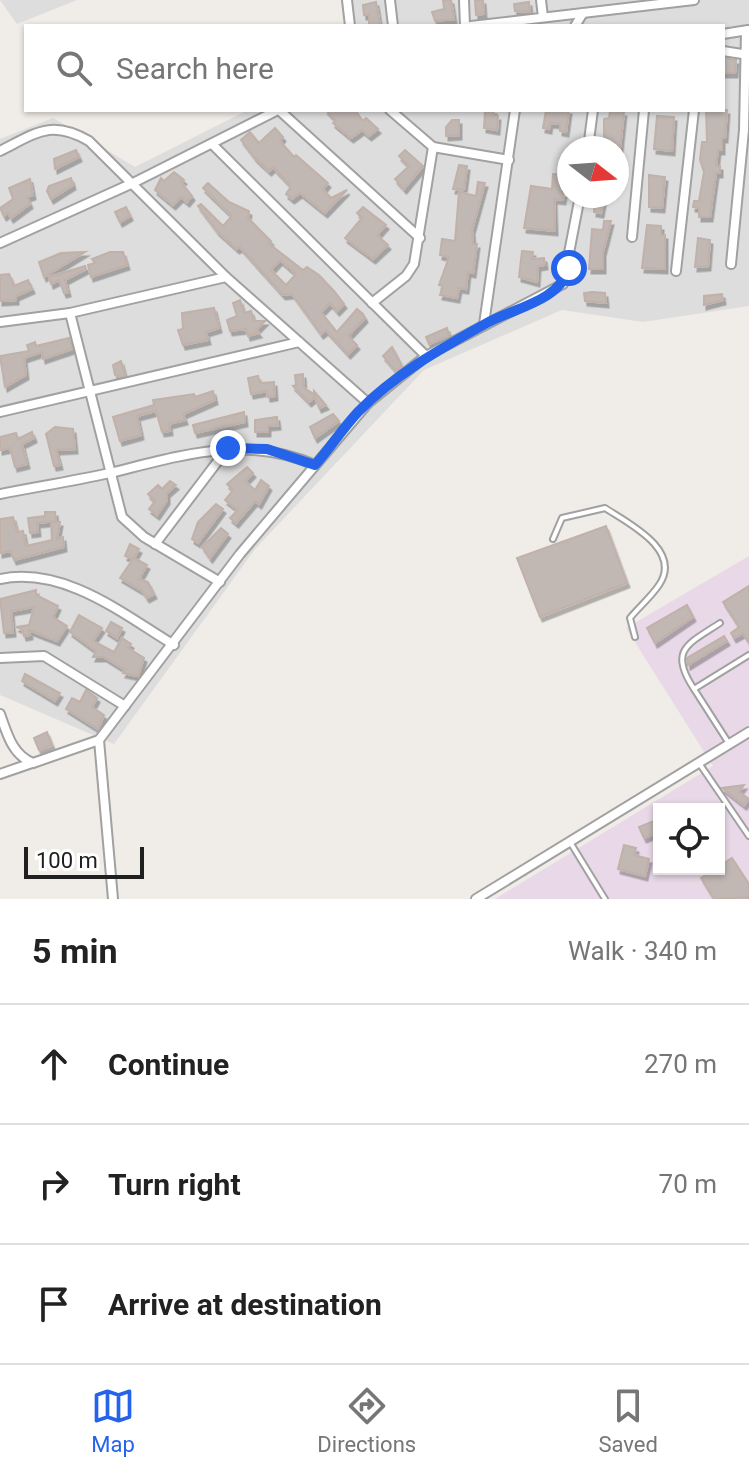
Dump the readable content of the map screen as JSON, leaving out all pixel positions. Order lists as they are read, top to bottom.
{
  "scale_bar": "100 m",
  "north": "right",
  "page": {
    "search": "Search here",
    "scale": "100 m",
    "heading": ["5 min", "Walk · 340 m"],
    "list": [
      ["Continue", "270 m"],
      ["Turn right", "70 m"],
      "Arrive at destination"
    ],
    "nav": ["Map", "Directions", "Saved"]
  }
}
